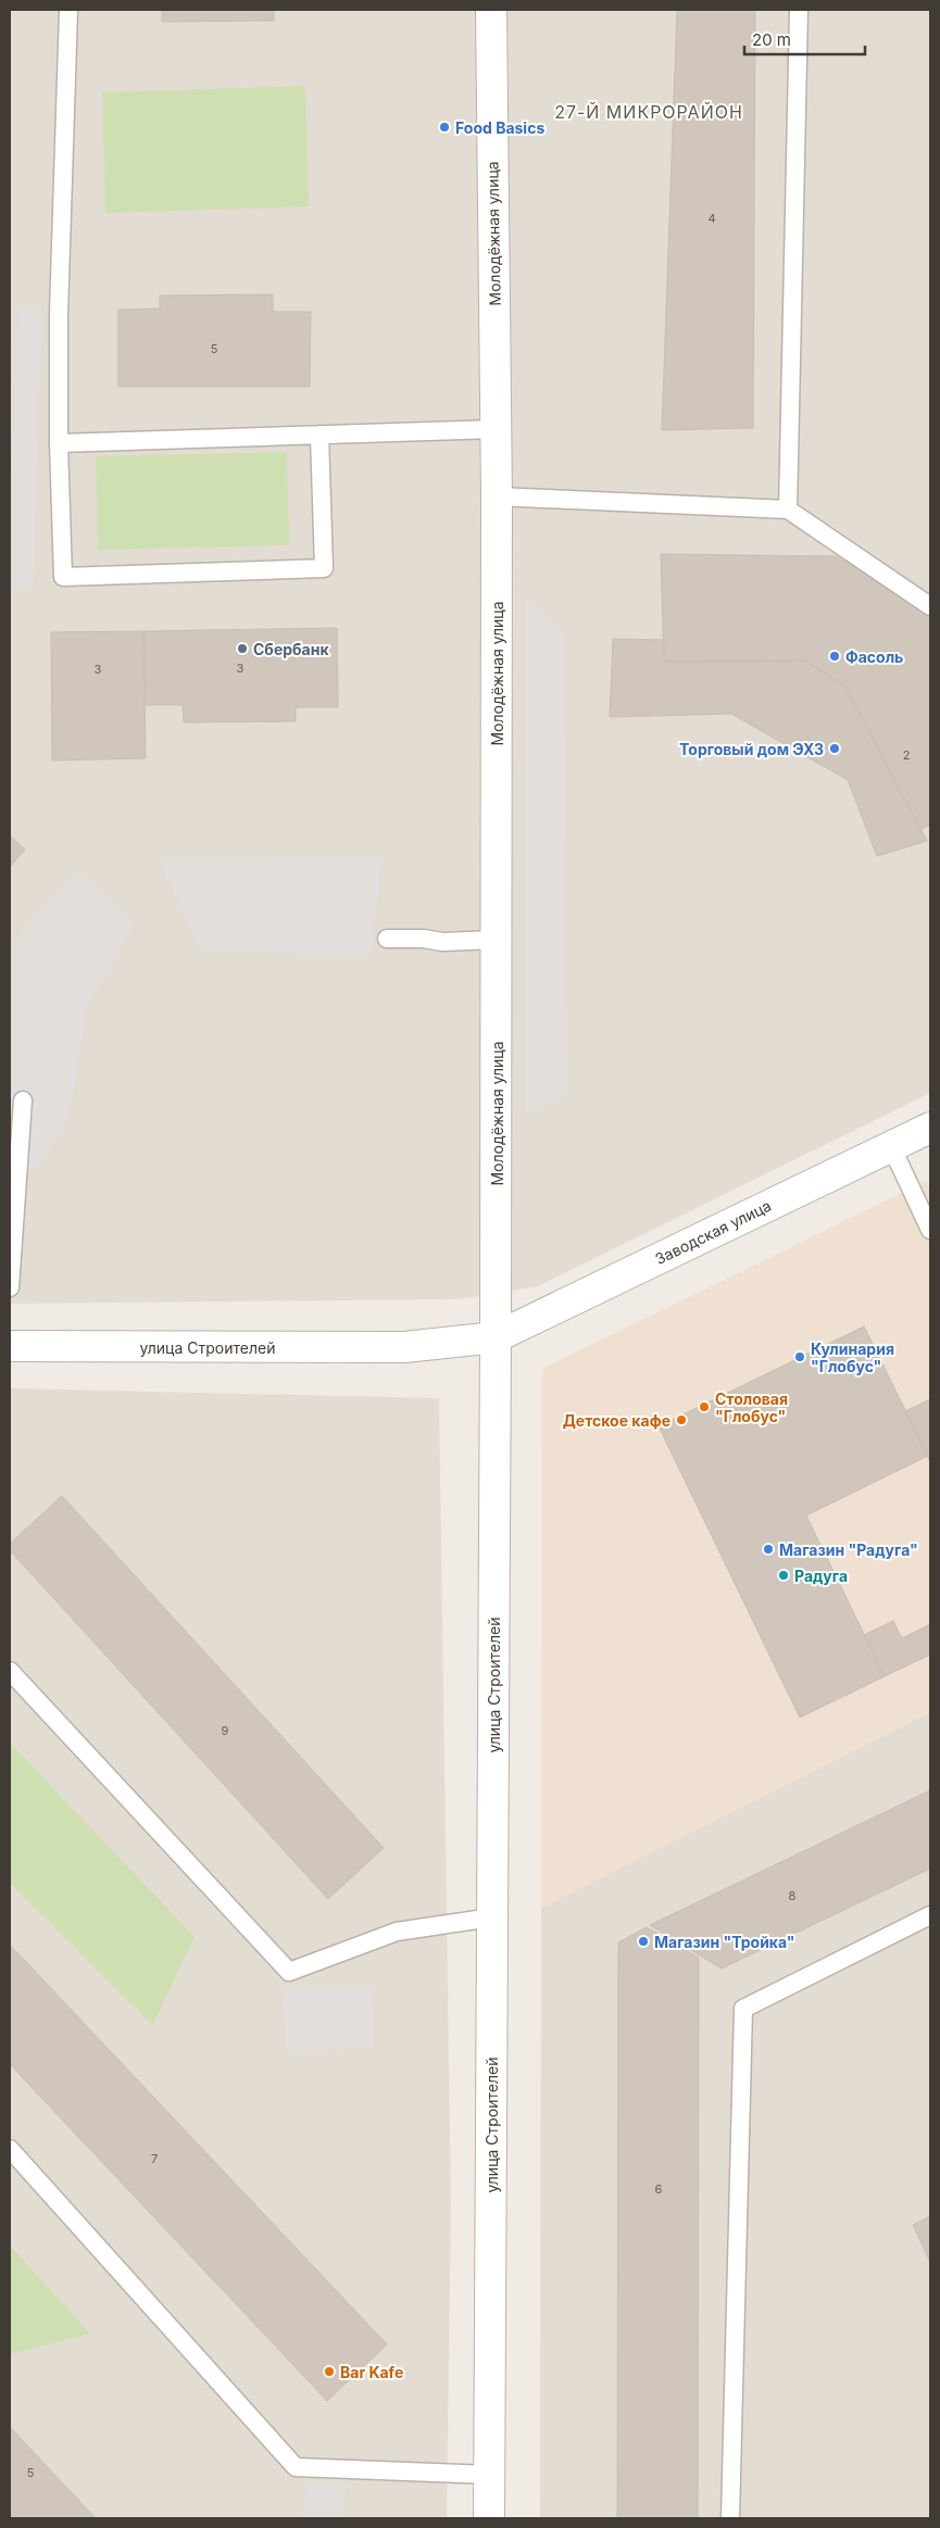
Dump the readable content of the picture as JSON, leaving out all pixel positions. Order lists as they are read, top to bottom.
{
  "streets": {
    "street": ["Молодёжная улица", "Заводская улица", "улица Строителей"]
  },
  "crossings": [
    ["Молодёжная улица", "Заводская улица"],
    ["Молодёжная улица", "улица Строителей"],
    ["Заводская улица", "улица Строителей"]
  ],
  "districts": ["27-Й МИКРОРАЙОН"],
  "places": [
    "Food Basics",
    "Сбербанк",
    "Фасоль",
    "Торговый дом ЭХЗ",
    "Кулинария \"Глобус\"",
    "Столовая \"Глобус\"",
    "Детское кафе",
    "Магазин \"Радуга\"",
    "Радуга",
    "Магазин \"Тройка\"",
    "Bar Kafe"
  ],
  "house_numbers": [
    "4",
    "5",
    "3",
    "3",
    "2",
    "9",
    "8",
    "7",
    "6",
    "5"
  ],
  "scale_bar": "20 m"
}
